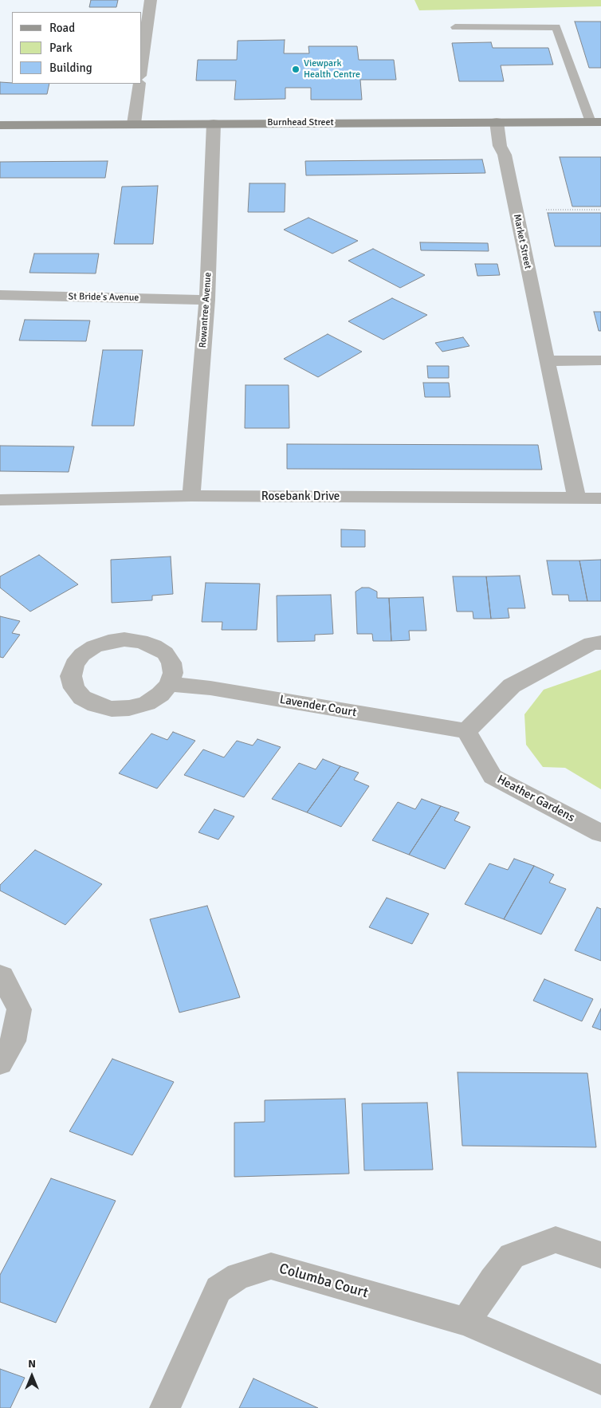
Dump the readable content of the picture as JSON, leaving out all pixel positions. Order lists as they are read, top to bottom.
{
  "streets": {
    "street": [
      "Burnhead Street",
      "Market Street",
      "St Bride's Avenue",
      "Rowantree Avenue",
      "Rosebank Drive",
      "Lavender Court",
      "Heather Gardens",
      "Columba Court"
    ]
  },
  "crossings": [
    ["Burnhead Street", "Market Street"],
    ["Burnhead Street", "Rowantree Avenue"],
    ["Market Street", "Rosebank Drive"],
    ["St Bride's Avenue", "Rowantree Avenue"],
    ["Rowantree Avenue", "Rosebank Drive"],
    ["Lavender Court", "Heather Gardens"]
  ],
  "places": ["Viewpark Health Centre"],
  "legend": ["Road", "Park", "Building"],
  "north": "top"
}
